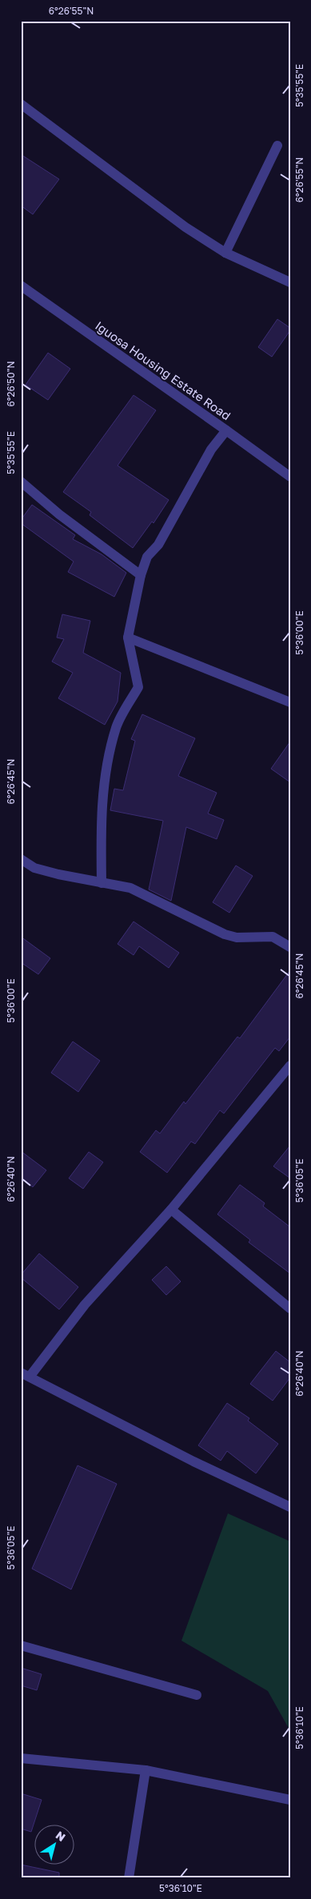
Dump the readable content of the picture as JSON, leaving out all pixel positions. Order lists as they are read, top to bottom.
{
  "streets": {
    "street": ["Iguosa Housing Estate Road"]
  },
  "north": "top right",
  "coordinates": [
    "6°26'55\"N",
    "5°35'55\"E",
    "6°26'50\"N",
    "5°36'00\"E",
    "6°26'45\"N",
    "6°26'40\"N",
    "5°36'05\"E",
    "5°36'10\"E"
  ]
}
